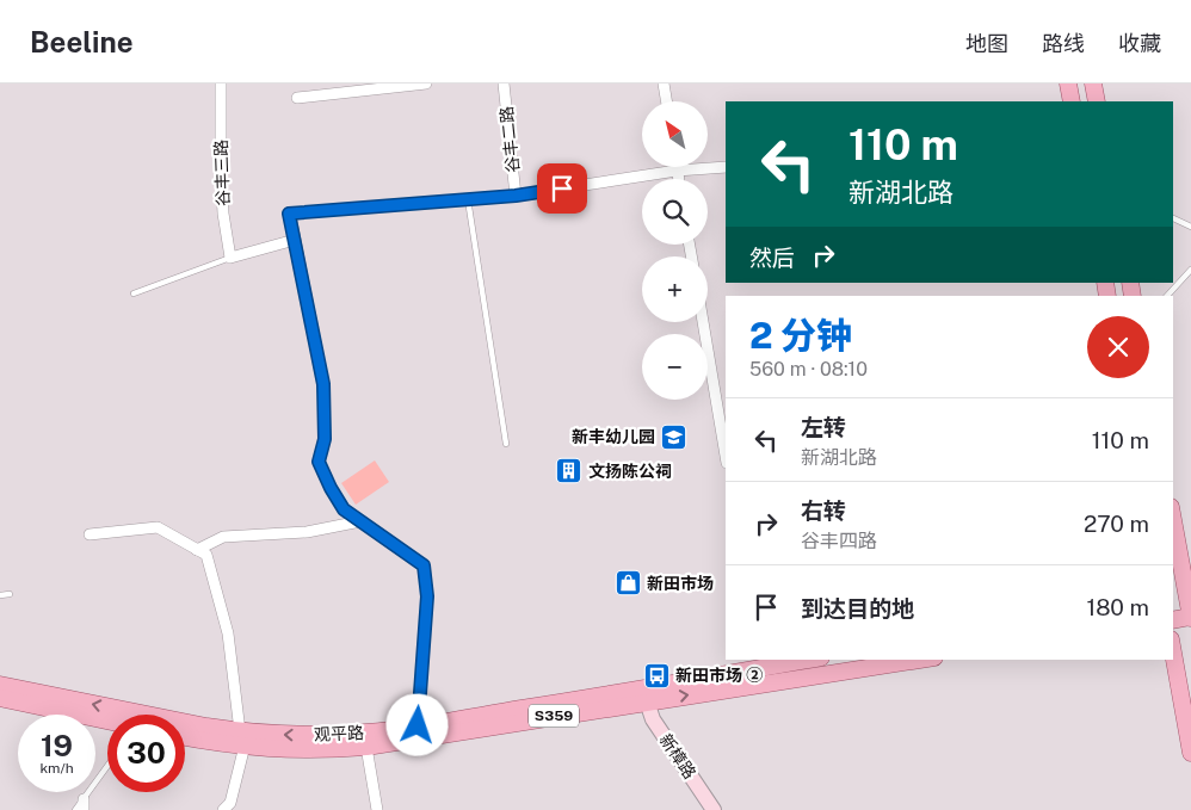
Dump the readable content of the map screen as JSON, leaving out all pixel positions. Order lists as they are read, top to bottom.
{
  "streets": {
    "main road": ["S359", "观平路"],
    "street": ["谷丰二路", "谷丰三路", "新樟路"]
  },
  "crossings": [
    ["观平路", "新樟路"]
  ],
  "places": {
    "school or university": ["新丰幼儿园"],
    "building": ["文扬陈公祠"],
    "shop": ["新田市场"],
    "bus stop": ["新田市场 ②"]
  },
  "north": "top left",
  "page": {
    "header": "Beeline",
    "nav": ["地图", "路线", "收藏"],
    "map_buttons": ["+", "−"],
    "turn": ["110 m", "新湖北路"],
    "then": "然后",
    "heading": ["2 分钟", "560 m · 08:10"],
    "list": [
      {
        "name": "左转",
        "note": "新湖北路",
        "value": "110 m"
      },
      {
        "name": "右转",
        "note": "谷丰四路",
        "value": "270 m"
      },
      {
        "name": "到达目的地",
        "value": "180 m"
      }
    ],
    "speed": "19 km/h",
    "limit": "30"
  }
}
